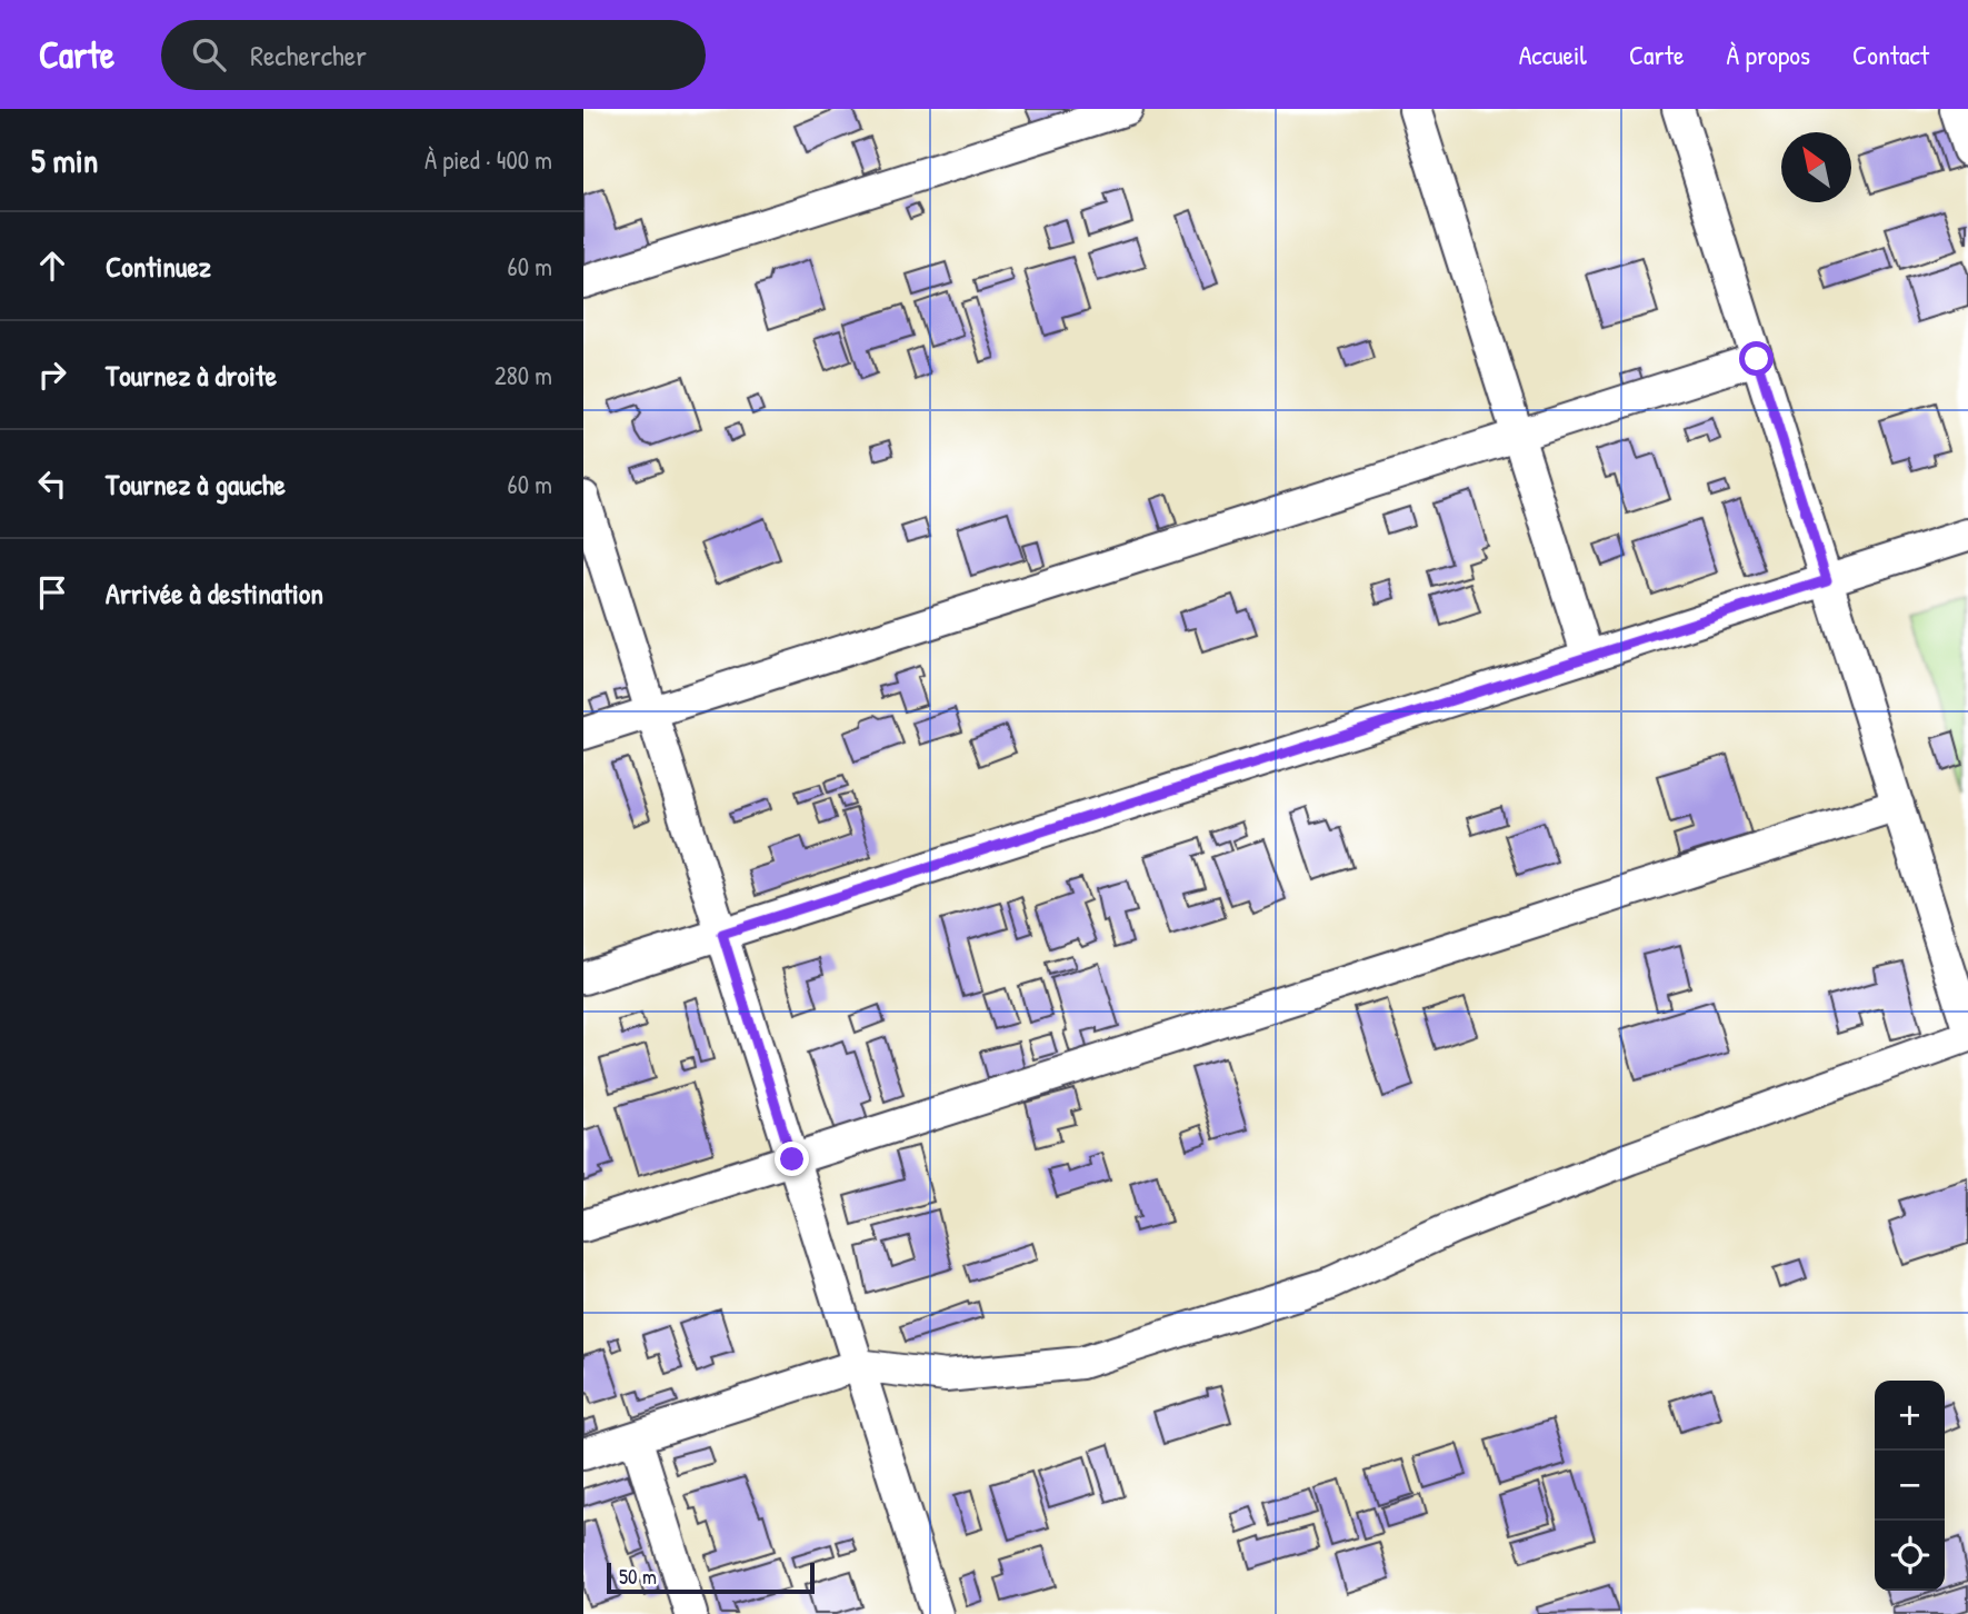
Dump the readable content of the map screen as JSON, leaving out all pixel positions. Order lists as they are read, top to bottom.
{
  "scale_bar": "50 m",
  "north": "top left",
  "page": {
    "header": "Carte",
    "search": "Rechercher",
    "nav": [
      "Accueil",
      "Carte",
      "À propos",
      "Contact"
    ],
    "heading": ["5 min", "À pied · 400 m"],
    "list": [
      ["Continuez", "60 m"],
      ["Tournez à droite", "280 m"],
      ["Tournez à gauche", "60 m"],
      "Arrivée à destination"
    ],
    "map_buttons": ["+", "−"],
    "scale": "50 m"
  }
}
